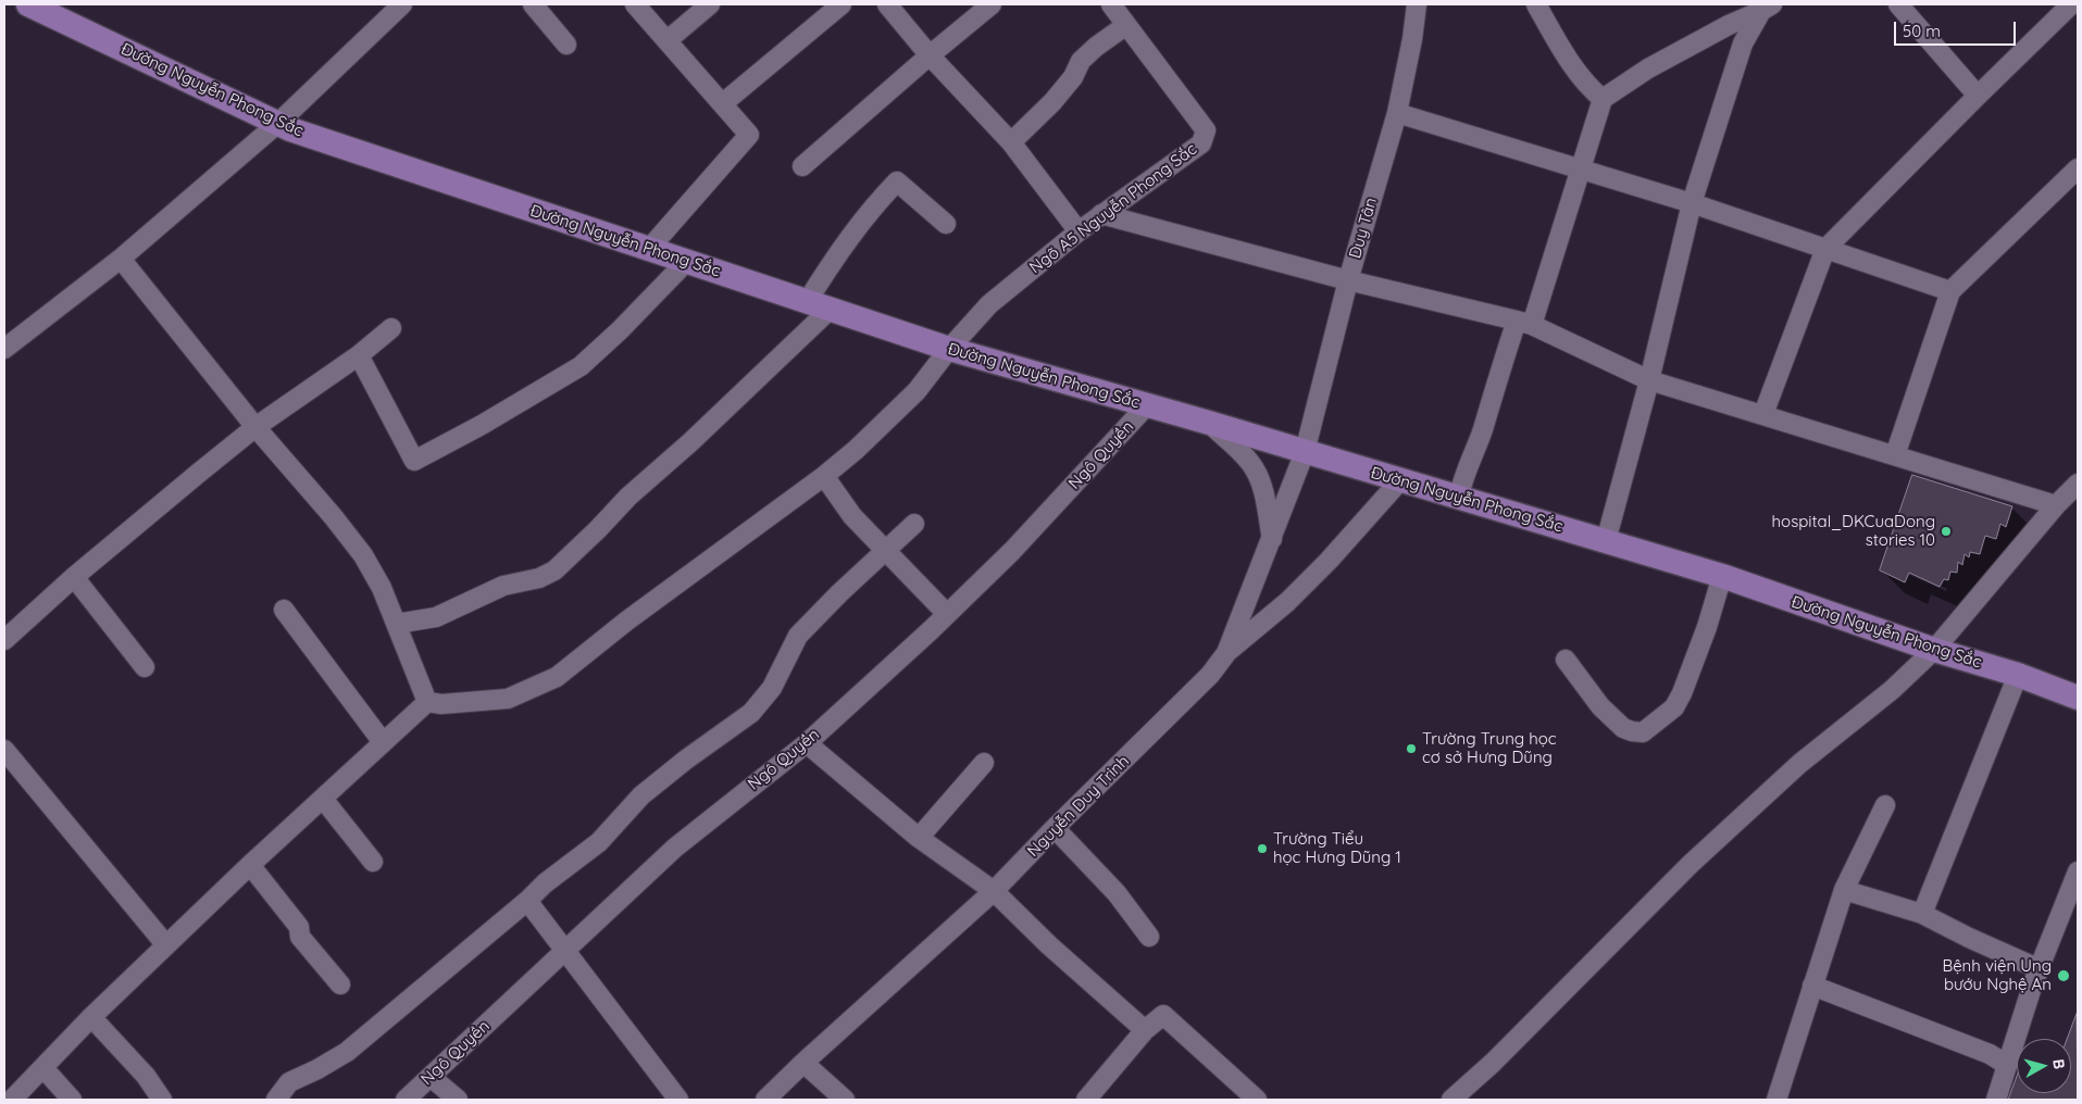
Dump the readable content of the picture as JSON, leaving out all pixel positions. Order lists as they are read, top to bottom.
{
  "streets": {
    "main road": ["Đường Nguyễn Phong Sắc"],
    "street": [
      "Ngõ A5 Nguyễn Phong Sắc",
      "Duy Tân",
      "Ngô Quyền",
      "Nguyễn Duy Trinh"
    ]
  },
  "crossings": [
    ["Đường Nguyễn Phong Sắc", "Ngõ A5 Nguyễn Phong Sắc"],
    ["Đường Nguyễn Phong Sắc", "Duy Tân"],
    ["Đường Nguyễn Phong Sắc", "Ngô Quyền"],
    ["Đường Nguyễn Phong Sắc", "Nguyễn Duy Trinh"],
    ["Duy Tân", "Nguyễn Duy Trinh"]
  ],
  "places": [
    "hospital_DKCuaDong stories 10",
    "Trường Trung học cơ sở Hưng Dũng",
    "Trường Tiểu học Hưng Dũng 1",
    "Bệnh viện Ung bướu Nghệ An"
  ],
  "scale_bar": "50 m",
  "north": "right"
}
